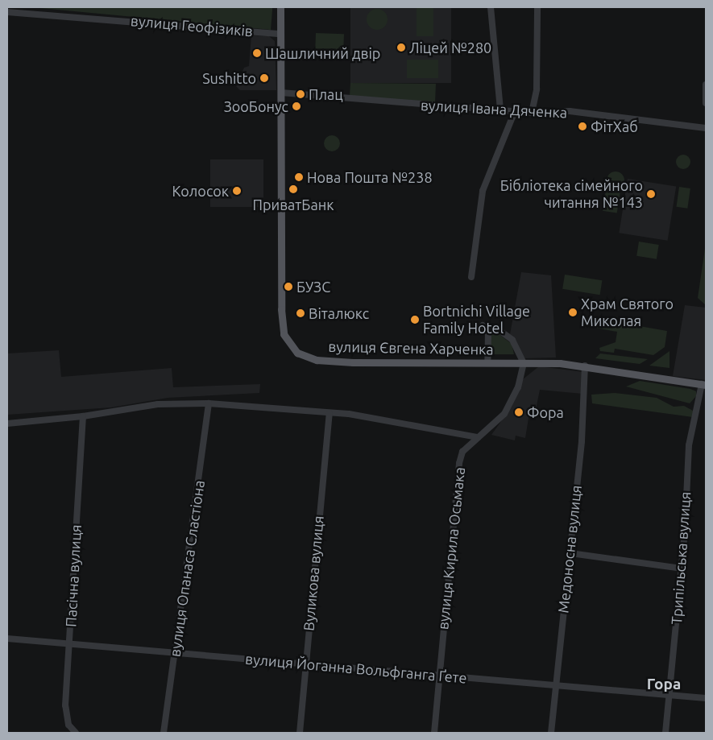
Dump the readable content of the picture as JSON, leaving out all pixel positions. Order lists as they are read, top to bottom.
{
  "streets": {
    "main road": ["вулиця Євгена Харченка"],
    "street": [
      "вулиця Геофізиків",
      "вулиця Івана Дяченка",
      "вулиця Кирила Осьмака",
      "Медоносна вулиця",
      "Трипільська вулиця",
      "вулиця Опанаса Сластіона",
      "Вуликова вулиця",
      "Пасічна вулиця",
      "вулиця Йоганна Вольфганга Ґете"
    ]
  },
  "crossings": [
    ["вулиця Геофізиків", "вулиця Євгена Харченка"],
    ["вулиця Івана Дяченка", "вулиця Євгена Харченка"],
    ["вулиця Євгена Харченка", "вулиця Кирила Осьмака"],
    ["вулиця Євгена Харченка", "Медоносна вулиця"],
    ["вулиця Євгена Харченка", "Трипільська вулиця"],
    ["вулиця Кирила Осьмака", "вулиця Йоганна Вольфганга Ґете"],
    ["Медоносна вулиця", "вулиця Йоганна Вольфганга Ґете"],
    ["Трипільська вулиця", "вулиця Йоганна Вольфганга Ґете"],
    ["вулиця Опанаса Сластіона", "вулиця Йоганна Вольфганга Ґете"],
    ["Вуликова вулиця", "вулиця Йоганна Вольфганга Ґете"],
    ["Пасічна вулиця", "вулиця Йоганна Вольфганга Ґете"]
  ],
  "districts": ["Гора"],
  "places": [
    "Ліцей №280",
    "Шашличний двір",
    "Sushitto",
    "Плац",
    "ЗооБонус",
    "ФітХаб",
    "Нова Пошта №238",
    "ПриватБанк",
    "Колосок",
    "Бібліотека сімейного читання №143",
    "БУЗС",
    "Храм Святого Миколая",
    "Віталюкс",
    "Bortnichi Village Family Hotel",
    "Фора"
  ]
}
